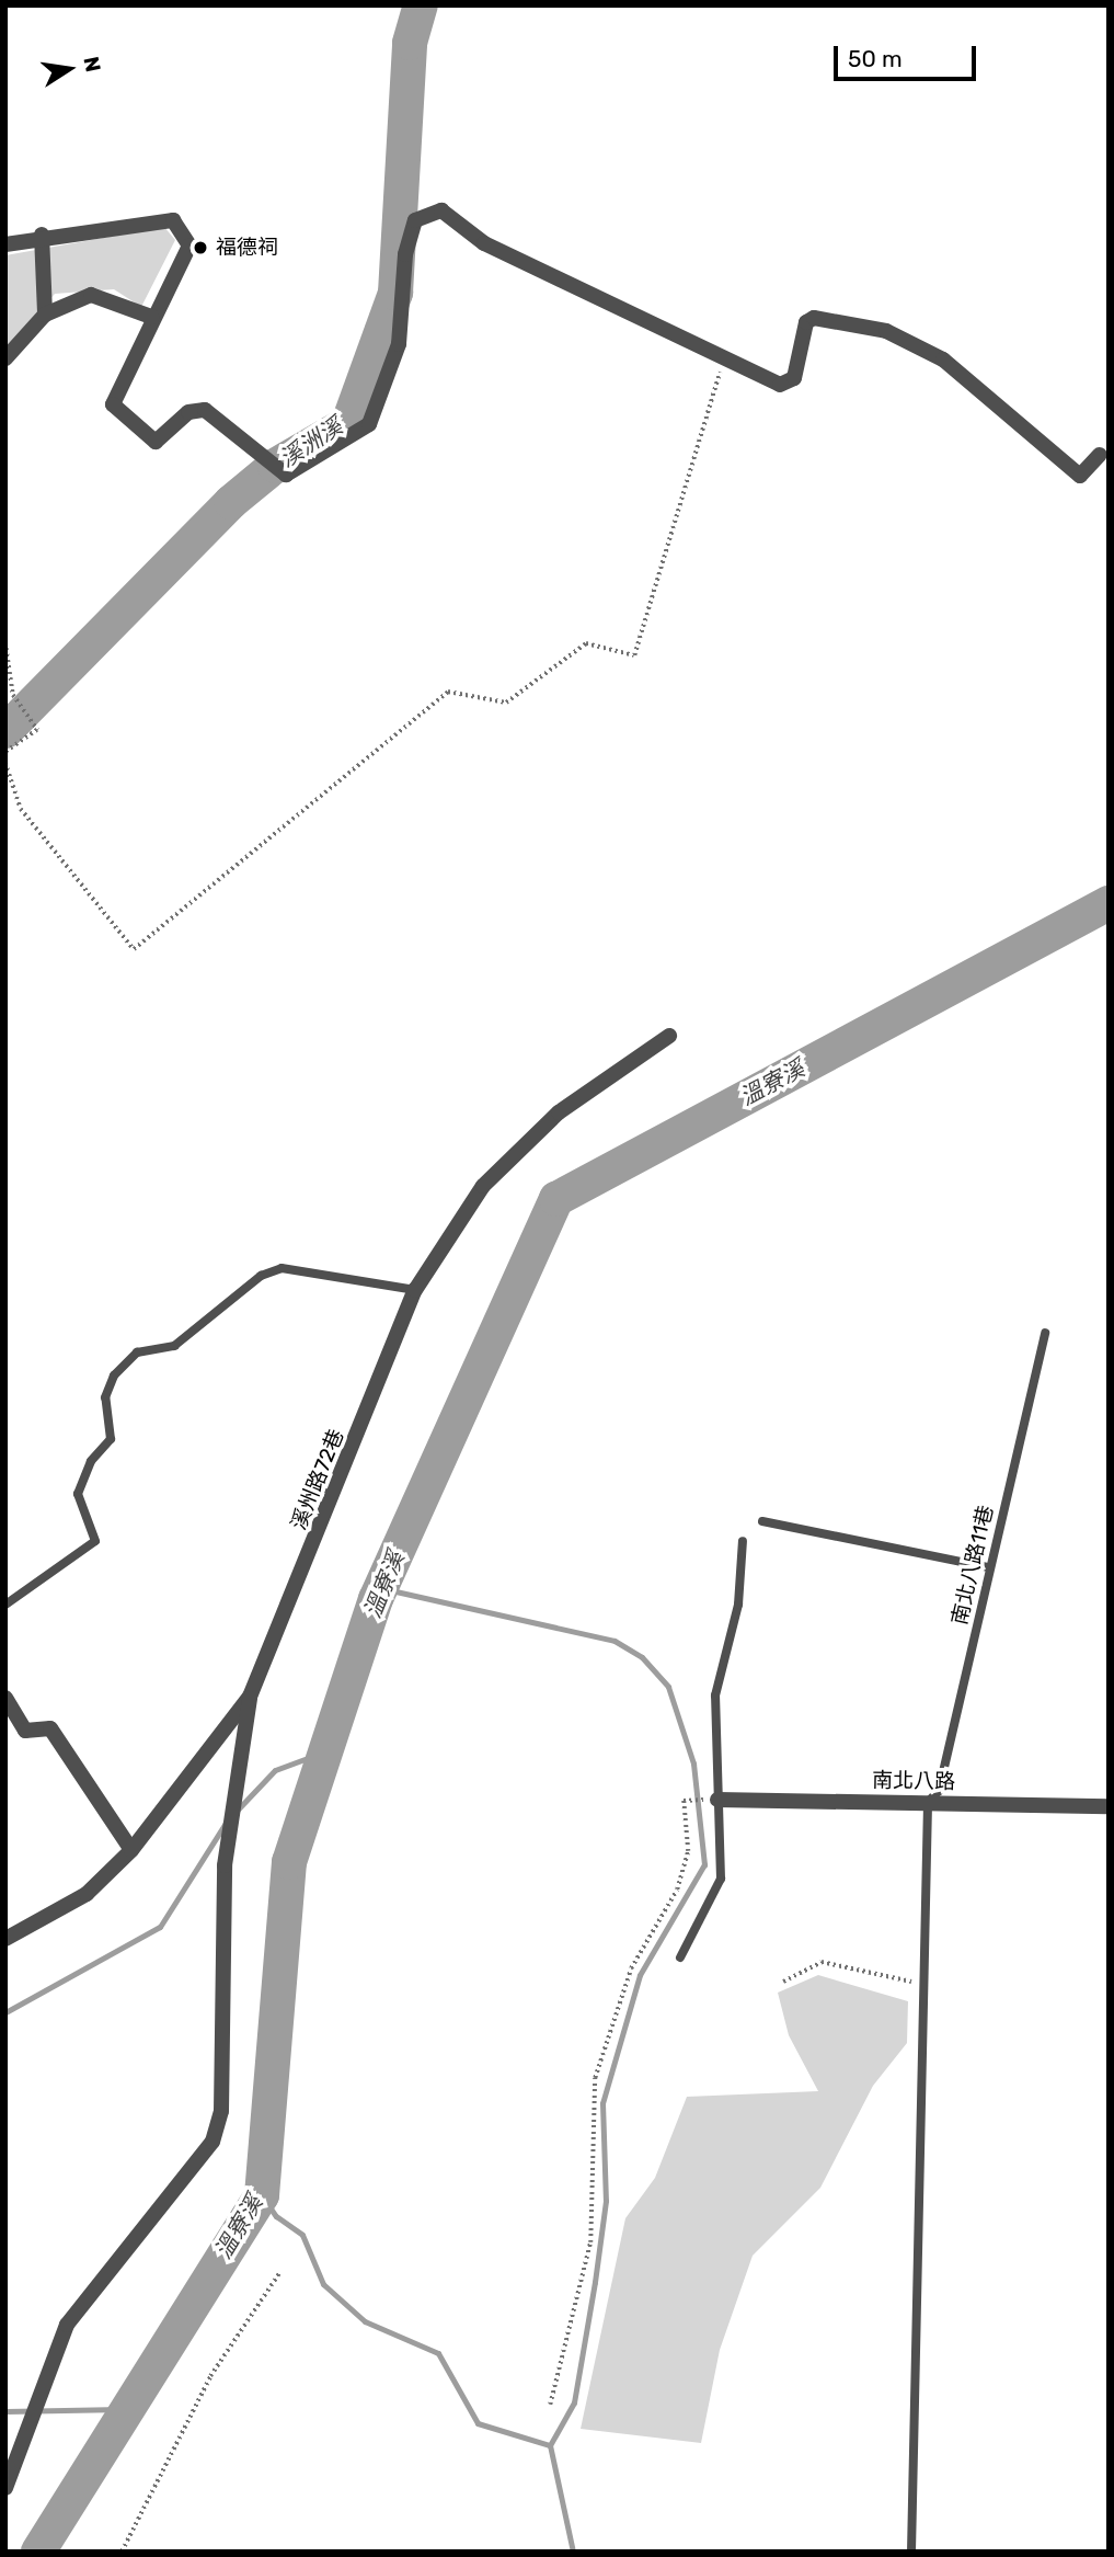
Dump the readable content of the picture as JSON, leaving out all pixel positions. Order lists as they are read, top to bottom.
{
  "streets": {
    "street": ["溪州路72巷", "南北八路"],
    "lane": ["南北八路11巷"]
  },
  "crossings": [
    ["南北八路11巷", "南北八路"]
  ],
  "water": ["溪洲溪", "溫寮溪"],
  "places": ["福德祠"],
  "scale_bar": "50 m",
  "north": "right"
}
